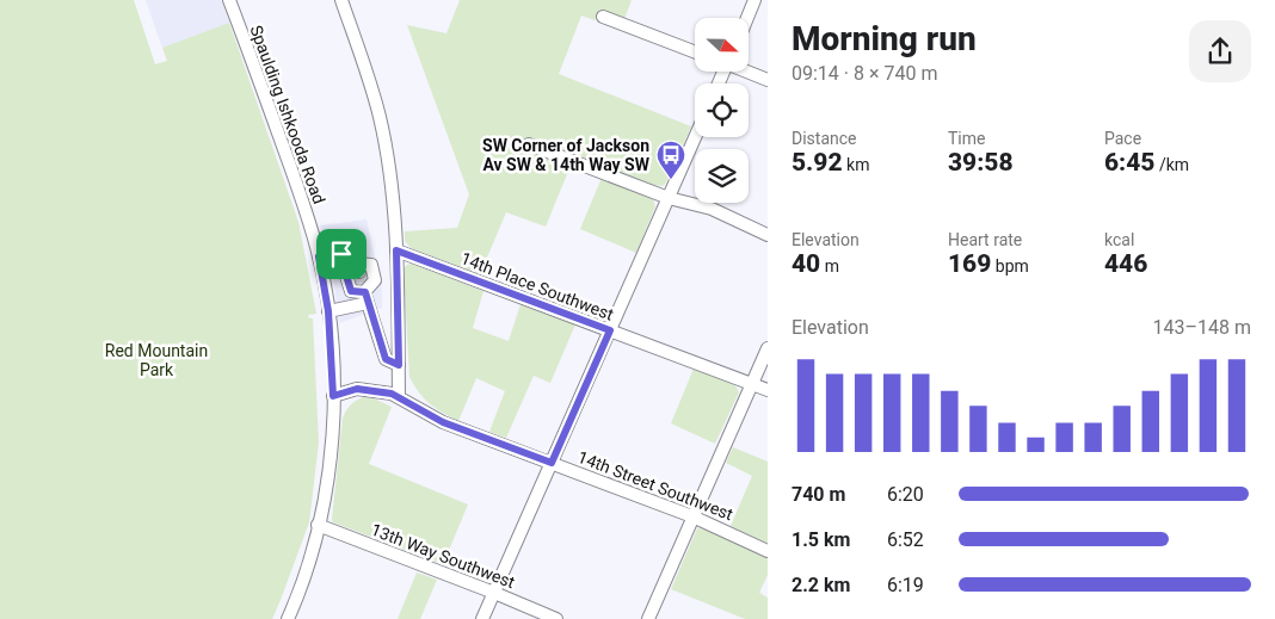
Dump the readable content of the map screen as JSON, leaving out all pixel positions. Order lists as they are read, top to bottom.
{
  "streets": {
    "street": [
      "Spaulding Ishkooda Road",
      "14th Place Southwest",
      "14th Street Southwest",
      "13th Way Southwest"
    ]
  },
  "crossings": [
    ["Spaulding Ishkooda Road", "14th Street Southwest"],
    ["Spaulding Ishkooda Road", "13th Way Southwest"]
  ],
  "parks": ["Red Mountain Park"],
  "places": {
    "bus stop": ["SW Corner of Jackson Av SW & 14th Way SW"]
  },
  "north": "right",
  "page": {
    "heading": ["Morning run", "09:14 · 8 × 740 m"],
    "stats": [
      ["Distance", "5.92 km"],
      ["Time", "39:58"],
      ["Pace", "6:45 /km"],
      ["Elevation", "40 m"],
      ["Heart rate", "169 bpm"],
      ["kcal", "446"]
    ],
    "chart": ["Elevation", "143–148 m"],
    "list": [
      {
        "name": "740 m",
        "note": "6:20"
      },
      {
        "name": "1.5 km",
        "note": "6:52"
      },
      {
        "name": "2.2 km",
        "note": "6:19"
      }
    ]
  }
}
